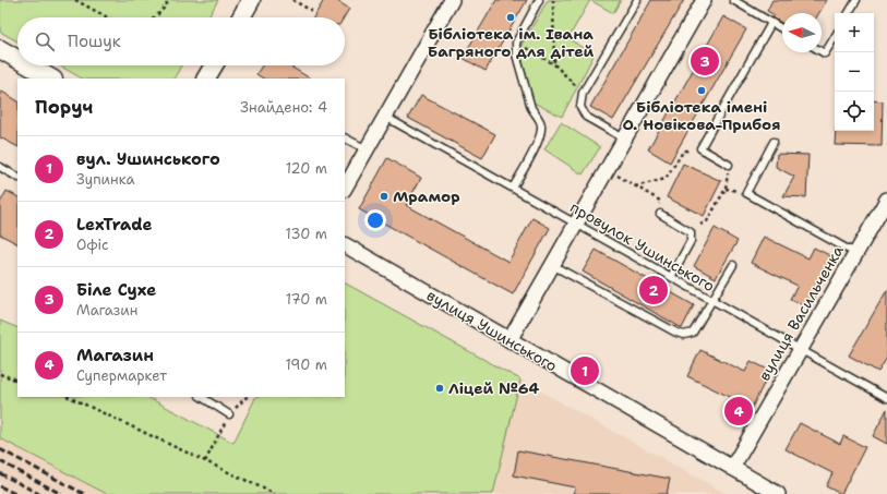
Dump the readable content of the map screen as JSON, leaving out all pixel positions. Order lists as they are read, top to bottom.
{
  "streets": {
    "street": ["вулиця Васильченка", "вулиця Ушинського"],
    "lane": ["провулок Ушинського"]
  },
  "crossings": [
    ["провулок Ушинського", "вулиця Васильченка"],
    ["вулиця Васильченка", "вулиця Ушинського"]
  ],
  "places": [
    "Бібліотека ім. Івана Багряного для дітей",
    "Бібліотека імені О. Новікова-Прибоя",
    "Мрамор",
    "Ліцей №64"
  ],
  "north": "left",
  "page": {
    "map_buttons": ["+", "−"],
    "search": "Пошук",
    "pins": [
      "3",
      "2",
      "1",
      "4"
    ],
    "heading": ["Поруч", "Знайдено: 4"],
    "list": [
      {
        "mark": "1",
        "name": "вул. Ушинського",
        "note": "Зупинка",
        "value": "120 m"
      },
      {
        "mark": "2",
        "name": "LexTrade",
        "note": "Офіс",
        "value": "130 m"
      },
      {
        "mark": "3",
        "name": "Біле Сухе",
        "note": "Магазин",
        "value": "170 m"
      },
      {
        "mark": "4",
        "name": "Магазин",
        "note": "Супермаркет",
        "value": "190 m"
      }
    ]
  }
}
